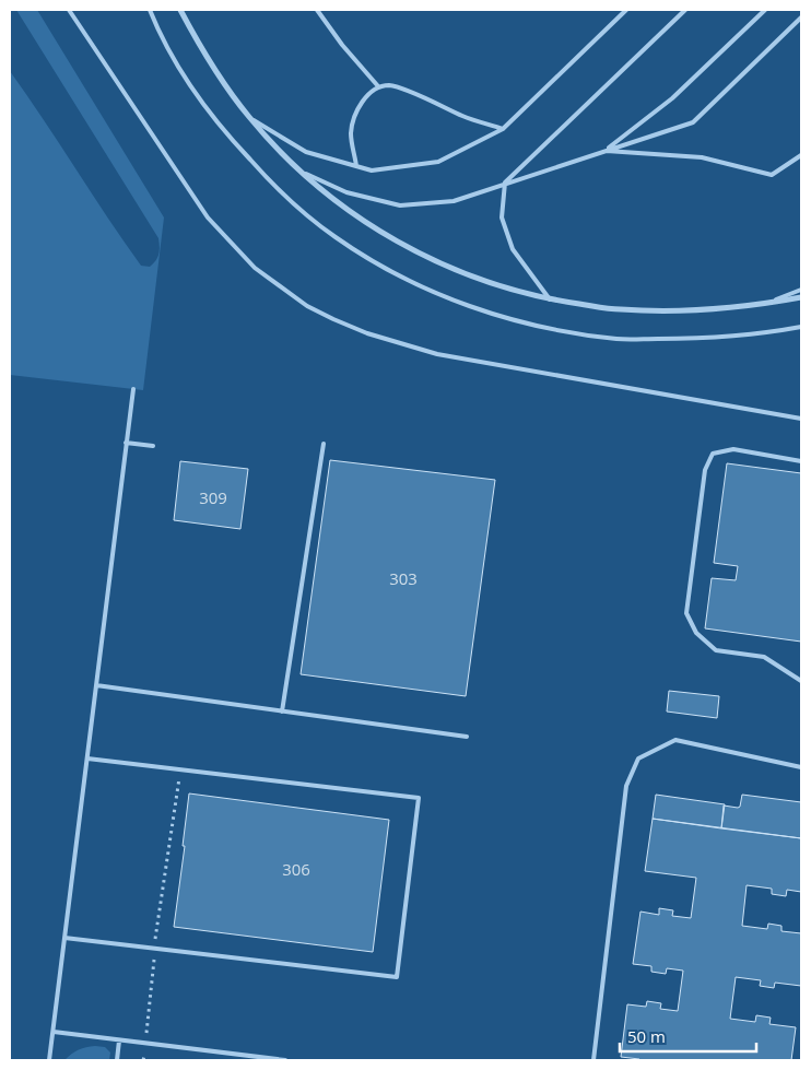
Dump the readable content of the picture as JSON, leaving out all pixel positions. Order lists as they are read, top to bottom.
{
  "house_numbers": ["309", "303", "306"],
  "scale_bar": "50 m"
}
